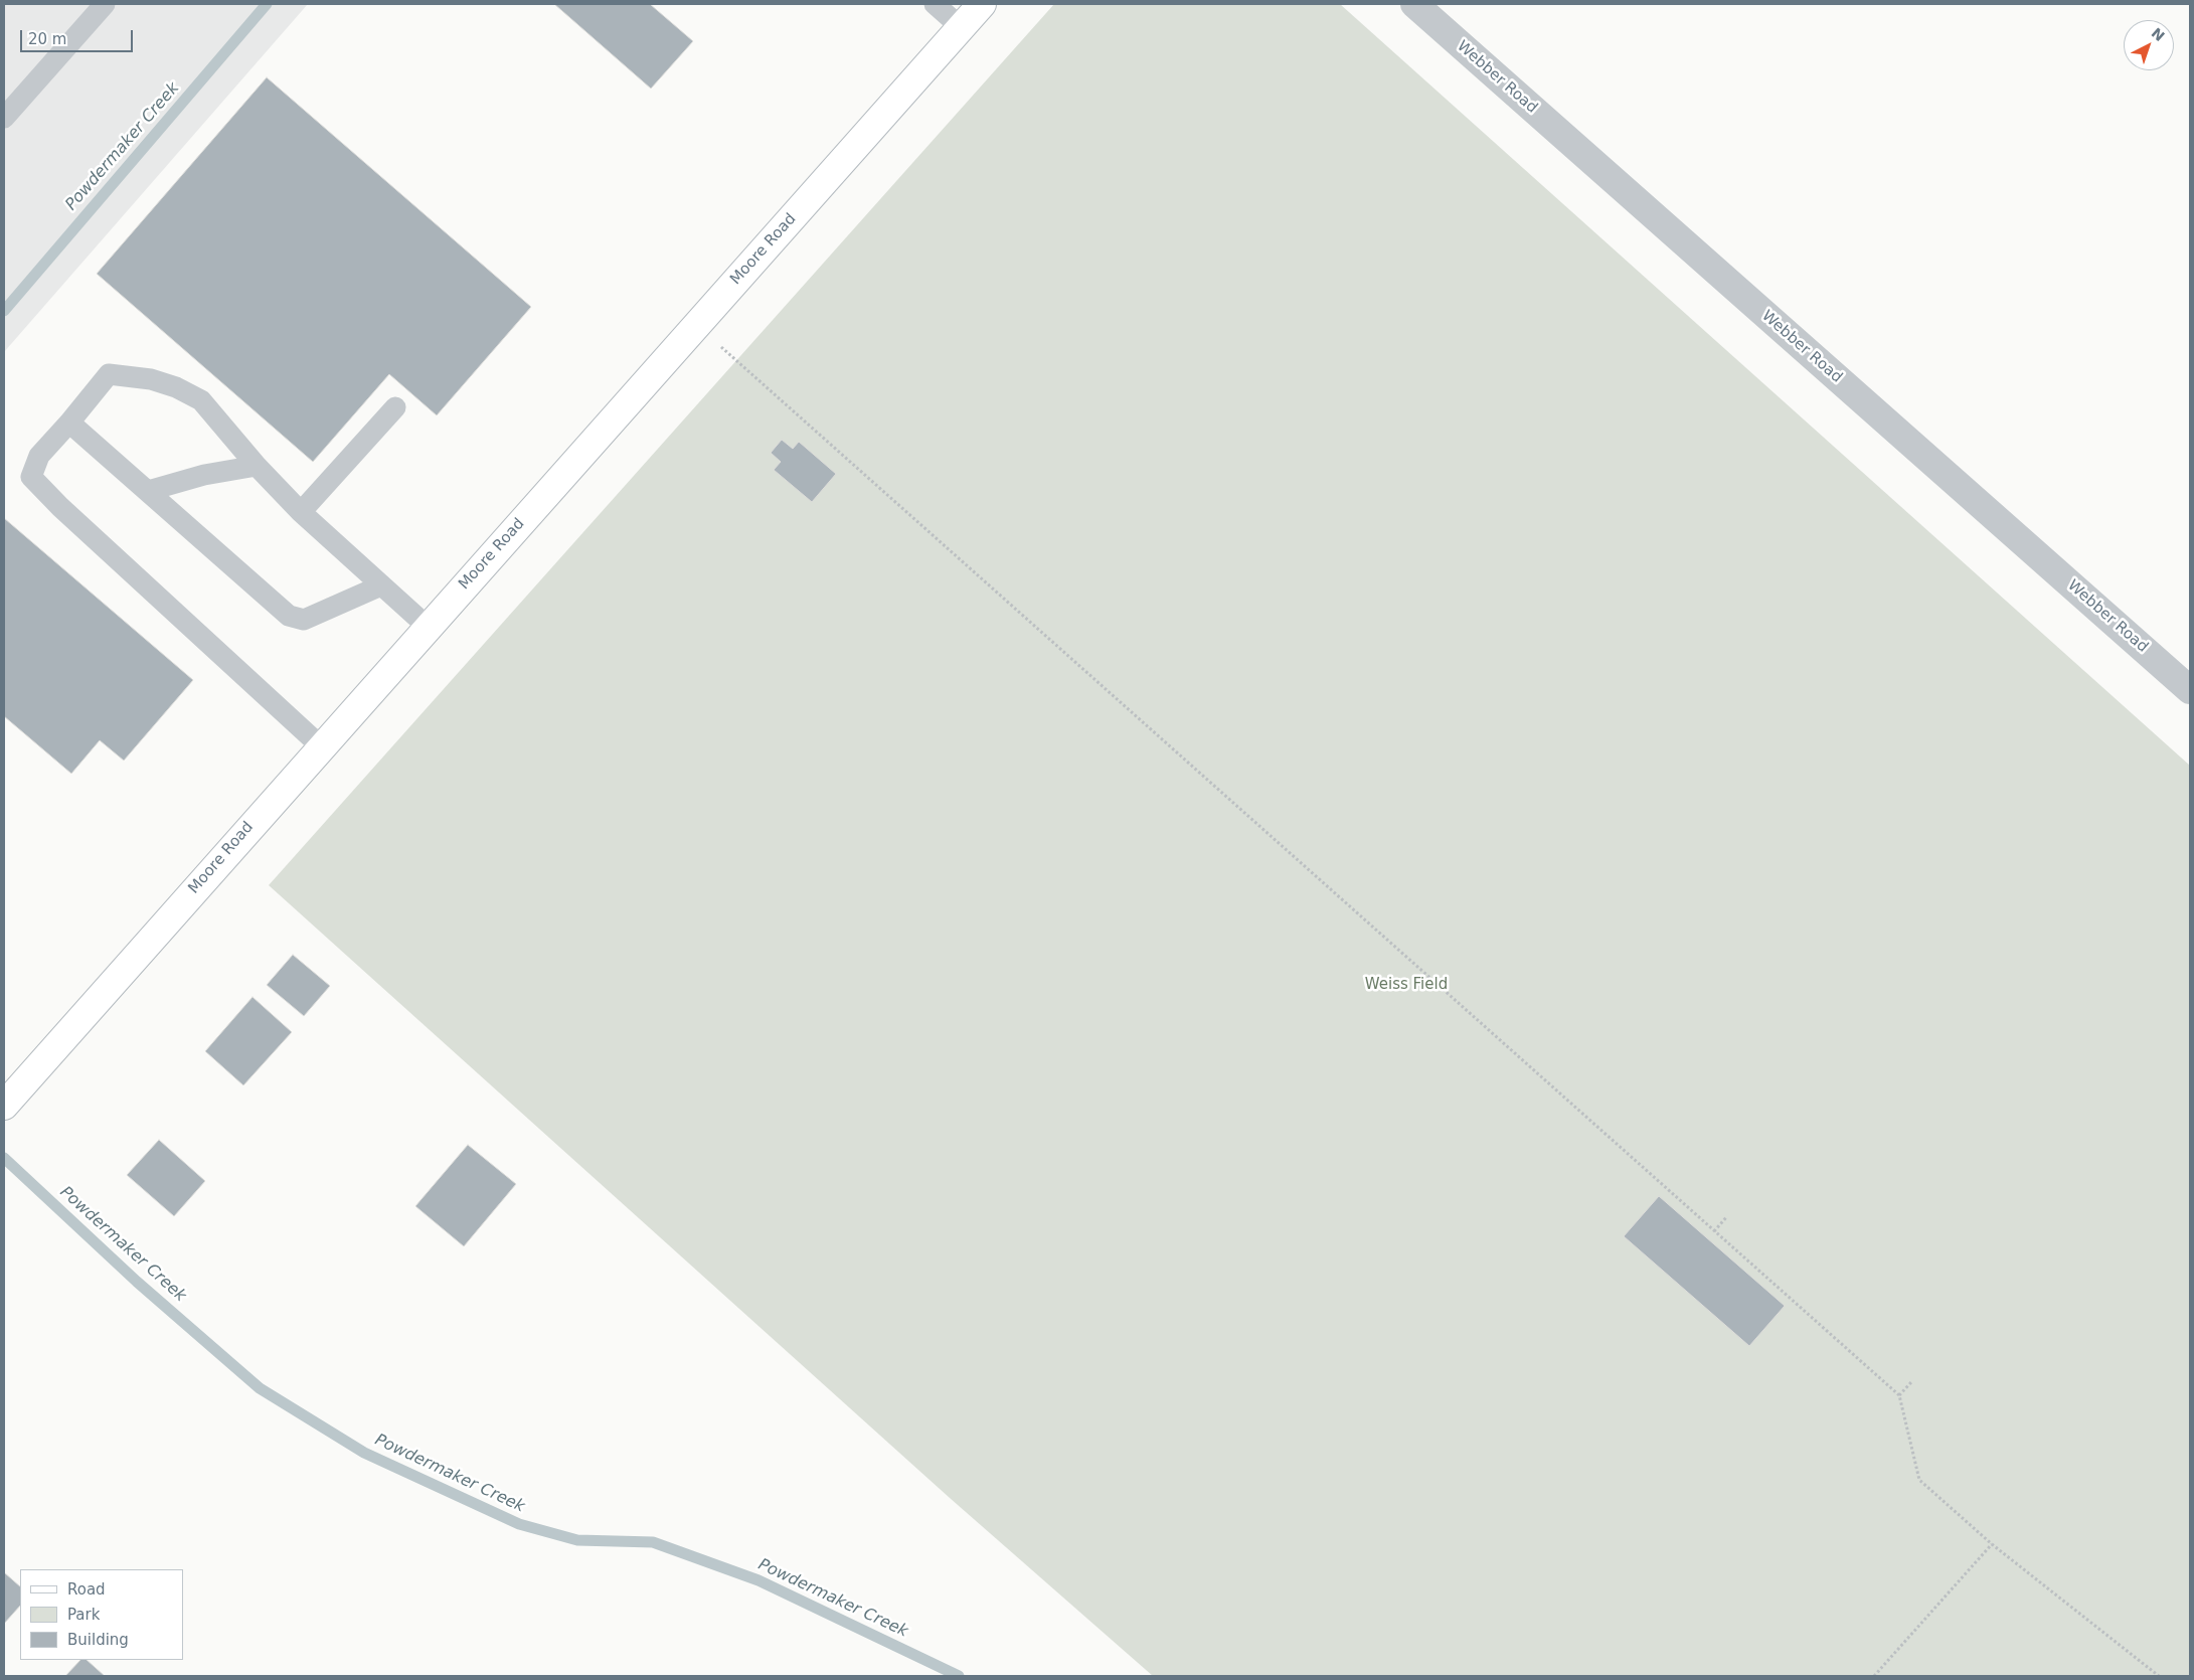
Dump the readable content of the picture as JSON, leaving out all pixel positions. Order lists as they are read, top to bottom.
{
  "streets": {
    "street": ["Webber Road", "Moore Road"]
  },
  "water": ["Powdermaker Creek"],
  "parks": ["Weiss Field"],
  "legend": ["Road", "Park", "Building"],
  "scale_bar": "20 m",
  "north": "top right"
}
